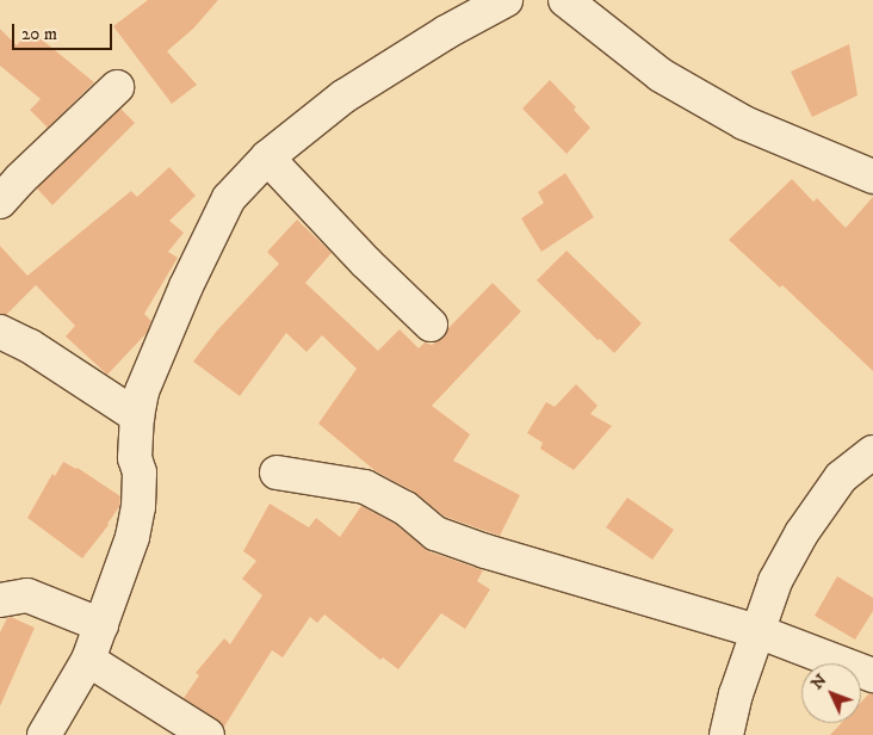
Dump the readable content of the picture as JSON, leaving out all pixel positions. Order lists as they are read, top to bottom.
{
  "scale_bar": "20 m",
  "north": "top left"
}
